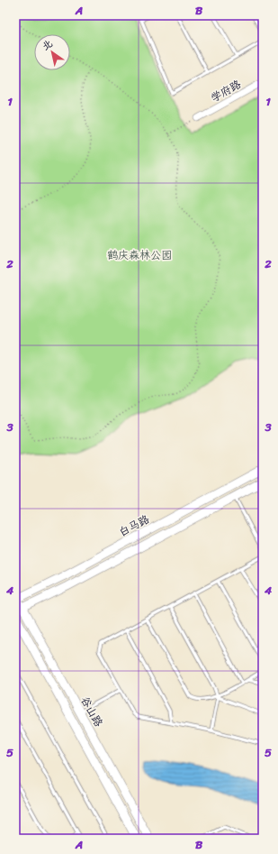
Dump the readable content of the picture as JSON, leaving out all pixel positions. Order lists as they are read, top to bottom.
{
  "streets": {
    "street": ["学府路", "白马路", "谷山路"]
  },
  "crossings": [
    ["白马路", "谷山路"]
  ],
  "parks": ["鹤庆森林公园"],
  "north": "top left",
  "grid": {
    "columns": ["A", "B"],
    "rows": [
      "1",
      "2",
      "3",
      "4",
      "5"
    ]
  }
}
